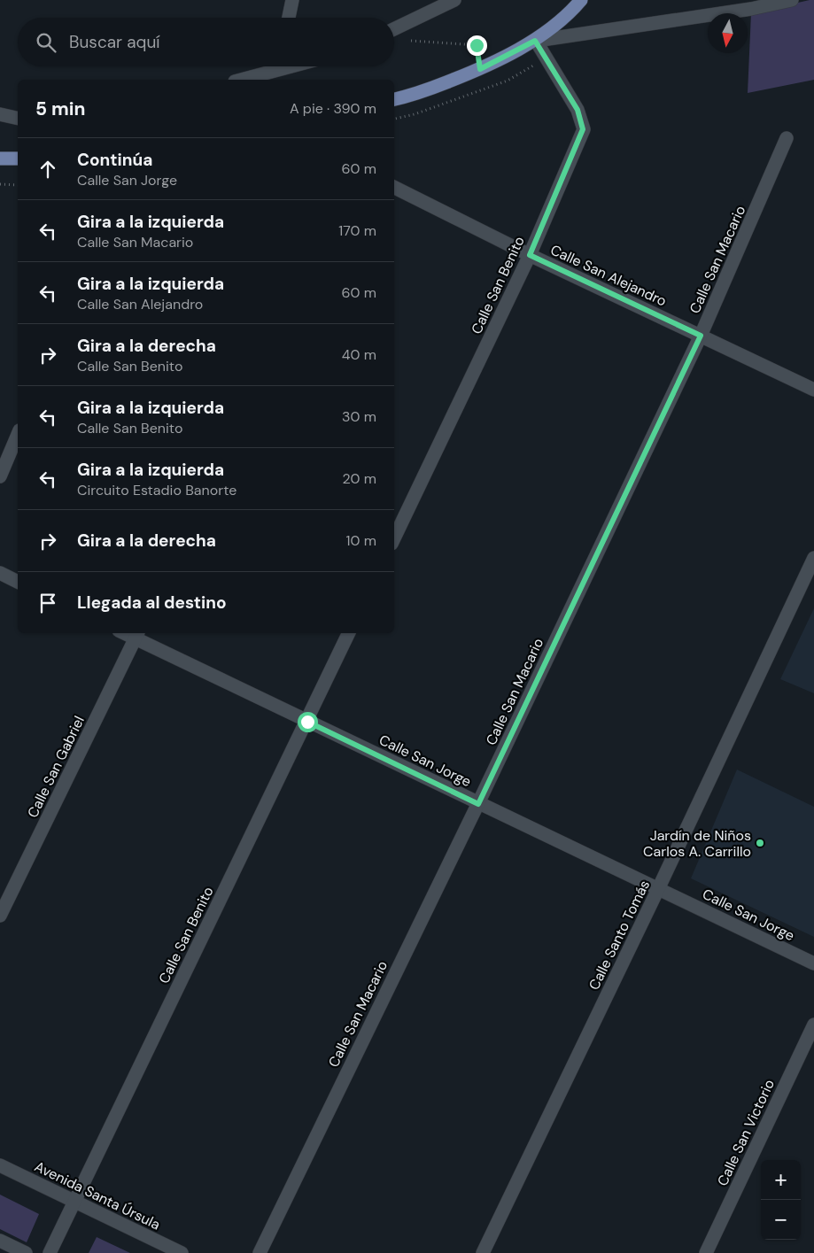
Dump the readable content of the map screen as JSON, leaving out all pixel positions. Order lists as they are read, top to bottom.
{
  "streets": {
    "street": [
      "Calle San Macario",
      "Calle San Alejandro",
      "Calle San Benito",
      "Calle San Jorge",
      "Calle San Gabriel",
      "Calle Santo Tomás",
      "Calle San Victorio",
      "Avenida Santa Úrsula"
    ]
  },
  "crossings": [
    ["Calle San Macario", "Calle San Alejandro"],
    ["Calle San Macario", "Calle San Jorge"],
    ["Calle San Alejandro", "Calle San Benito"],
    ["Calle San Benito", "Calle San Jorge"],
    ["Calle San Benito", "Avenida Santa Úrsula"],
    ["Calle San Jorge", "Calle San Gabriel"],
    ["Calle San Jorge", "Calle Santo Tomás"]
  ],
  "places": ["Jardín de Niños Carlos A. Carrillo"],
  "north": "bottom",
  "page": {
    "search": "Buscar aquí",
    "heading": ["5 min", "A pie · 390 m"],
    "list": [
      ["Continúa", "Calle San Jorge", "60 m"],
      ["Gira a la izquierda", "Calle San Macario", "170 m"],
      ["Gira a la izquierda", "Calle San Alejandro", "60 m"],
      ["Gira a la derecha", "Calle San Benito", "40 m"],
      ["Gira a la izquierda", "Calle San Benito", "30 m"],
      ["Gira a la izquierda", "Circuito Estadio Banorte", "20 m"],
      ["Gira a la derecha", "10 m"],
      "Llegada al destino"
    ],
    "map_buttons": ["+", "−"]
  }
}
